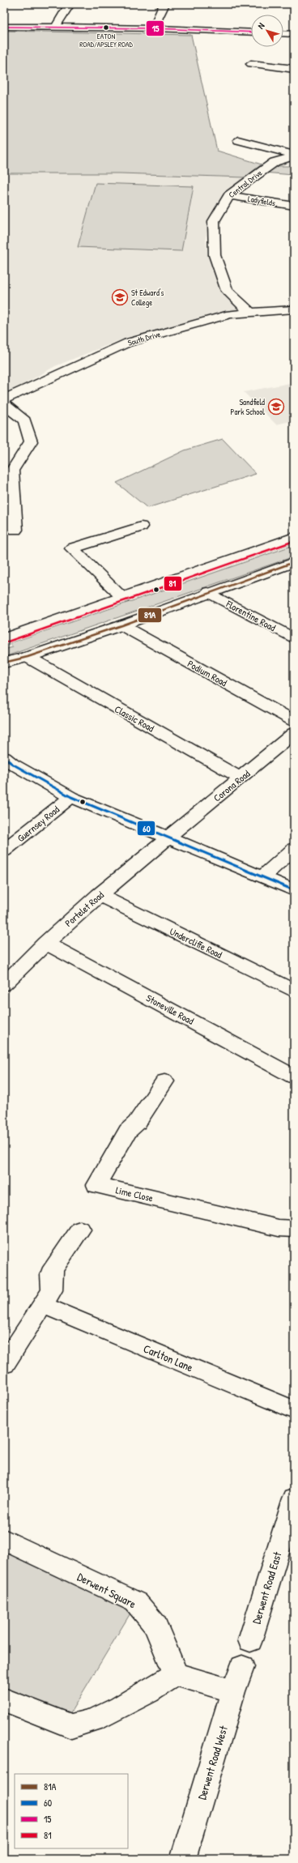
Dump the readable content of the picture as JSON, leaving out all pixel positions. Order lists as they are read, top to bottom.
{
  "streets": {
    "main road": [
      "Central Drive",
      "Ladyfields",
      "South Drive",
      "Florentine Road",
      "Podium Road",
      "Classic Road",
      "Corona Road",
      "Guernsey Road",
      "Portelet Road",
      "Undercliffe Road",
      "Stoneville Road",
      "Lime Close",
      "Carlton Lane",
      "Derwent Road East",
      "Derwent Square",
      "Derwent Road West"
    ]
  },
  "crossings": [
    ["Central Drive", "Ladyfields"],
    ["Central Drive", "South Drive"],
    ["Classic Road", "Corona Road"],
    ["Corona Road", "Portelet Road"],
    ["Portelet Road", "Undercliffe Road"],
    ["Portelet Road", "Stoneville Road"]
  ],
  "places": {
    "other": ["EATON ROAD/APSLEY ROAD"],
    "school or university": ["St Edward's College", "Sandfield Park School"]
  },
  "lines": [
    "transit line 15",
    "transit line 81",
    "transit line 81A",
    "transit line 60"
  ],
  "legend": [
    "81A",
    "60",
    "15",
    "81"
  ],
  "north": "top left"
}
